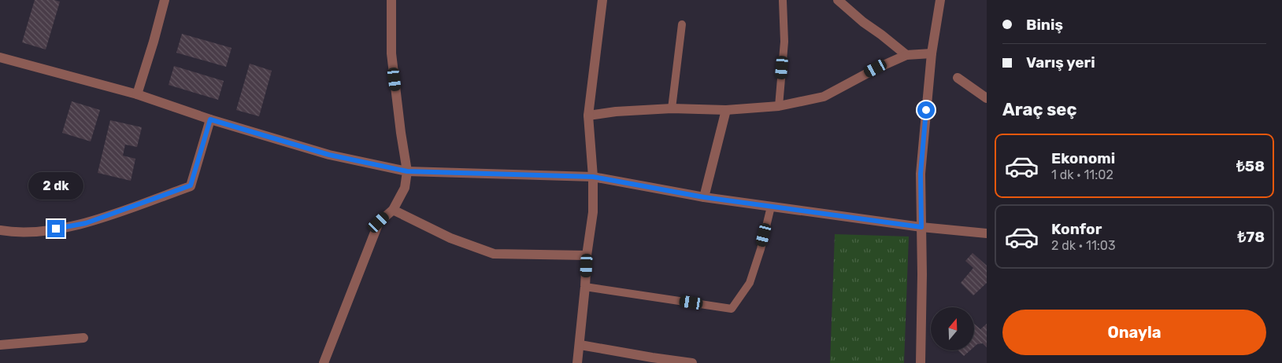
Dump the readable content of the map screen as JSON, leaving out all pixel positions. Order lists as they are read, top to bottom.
{
  "north": "top",
  "page": {
    "banner": ["Biniş", "Varış yeri"],
    "heading": "Araç seç",
    "list": [
      {
        "name": "Ekonomi",
        "note": "1 dk · 11:02",
        "value": "₺58"
      },
      {
        "name": "Konfor",
        "note": "2 dk · 11:03",
        "value": "₺78"
      }
    ],
    "bubble": "2 dk",
    "buttons": "Onayla"
  }
}
